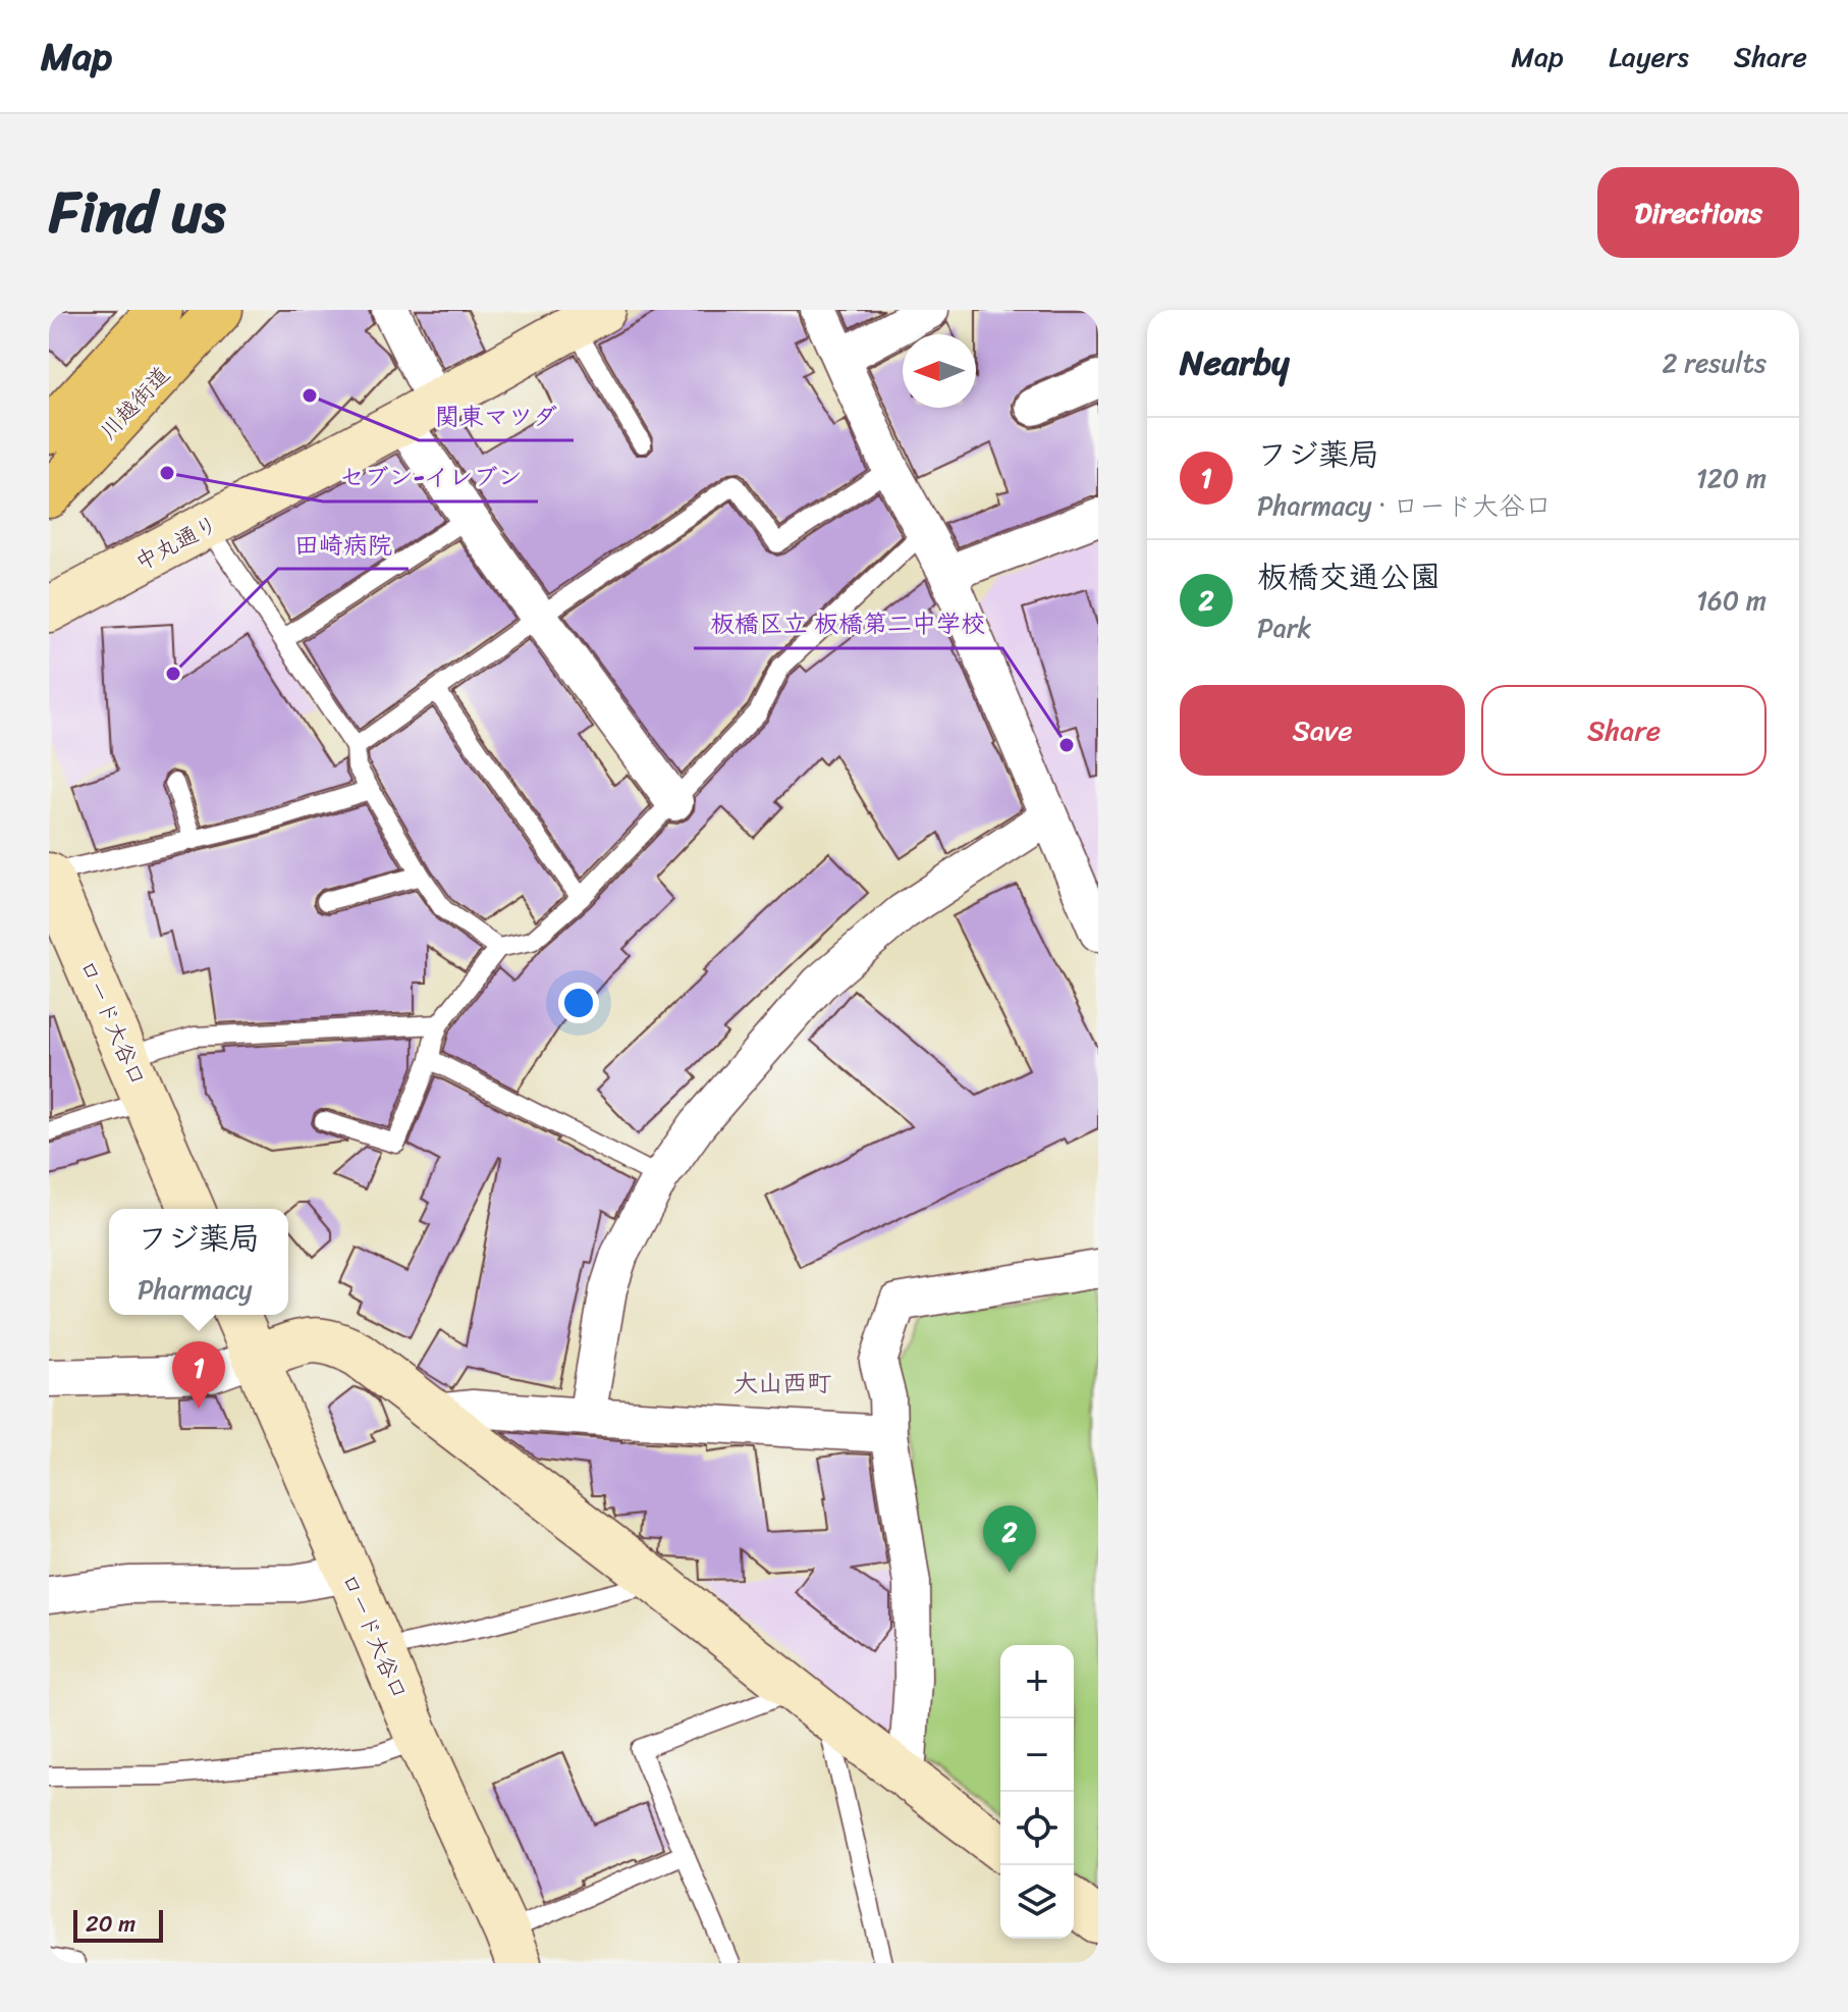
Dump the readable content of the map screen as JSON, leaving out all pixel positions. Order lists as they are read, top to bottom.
{
  "streets": {
    "highway": ["川越街道"],
    "street": ["中丸通り", "ロード大谷口"]
  },
  "districts": ["大山西町"],
  "places": [
    "関東マツダ",
    "セブン-イレブン",
    "田崎病院",
    "板橋区立 板橋第二中学校"
  ],
  "scale_bar": "20 m",
  "north": "left",
  "page": {
    "header": "Map",
    "nav": ["Map", "Layers", "Share"],
    "title": "Find us",
    "buttons": [
      "Directions",
      ["Save", "Share"]
    ],
    "heading": ["Nearby", "2 results"],
    "list": [
      {
        "mark": "1",
        "name": "フジ薬局",
        "note": "Pharmacy · ロード大谷口",
        "value": "120 m"
      },
      {
        "mark": "2",
        "name": "板橋交通公園",
        "note": "Park",
        "value": "160 m"
      }
    ],
    "popup": ["フジ薬局", "Pharmacy"],
    "pins": ["1", "2"],
    "map_buttons": ["+", "−"],
    "scale": "20 m"
  }
}
